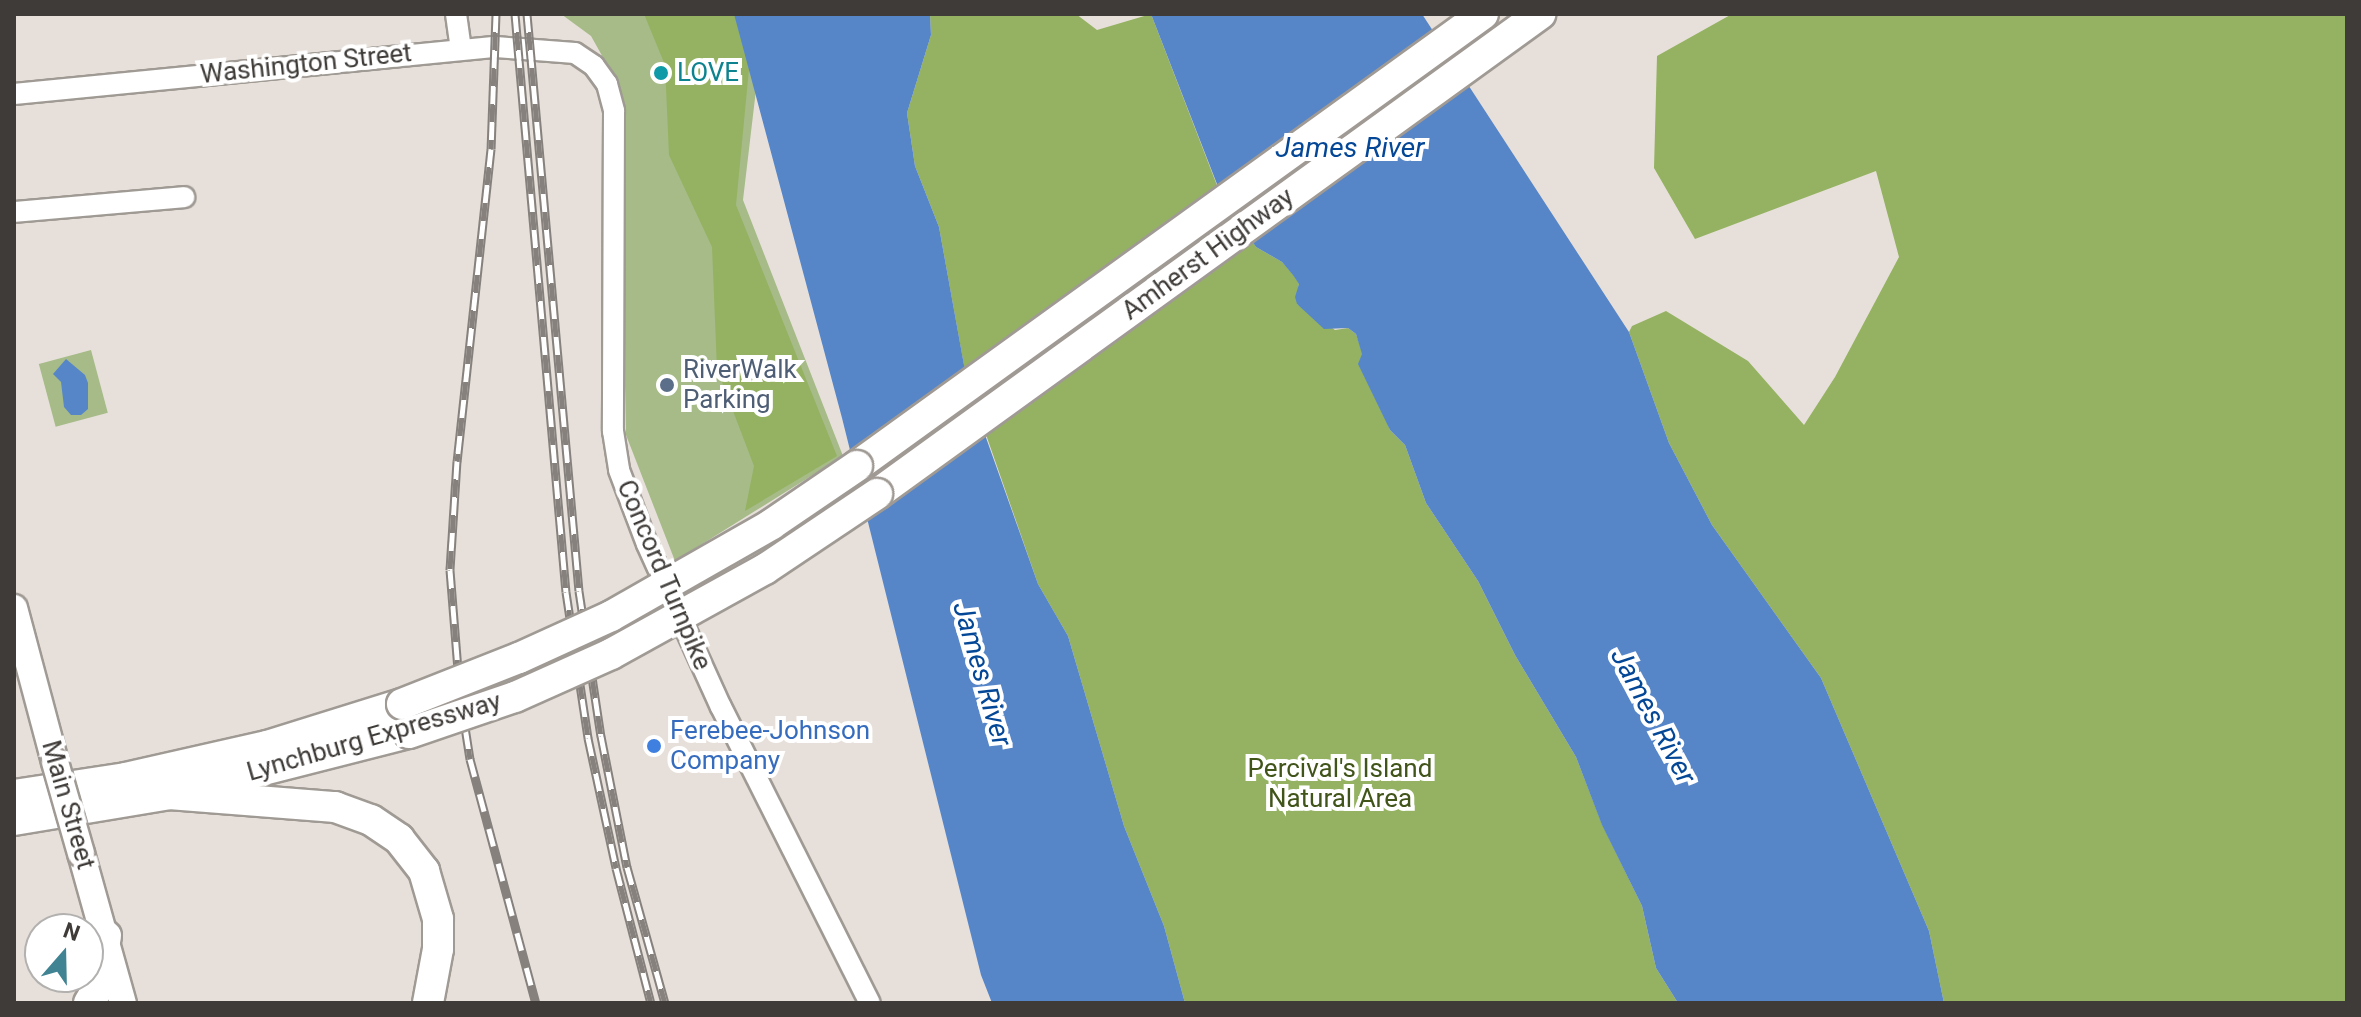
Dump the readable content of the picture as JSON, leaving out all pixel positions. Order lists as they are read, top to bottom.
{
  "streets": {
    "highway": ["Amherst Highway", "Lynchburg Expressway"],
    "main road": ["Main Street"],
    "street": ["Washington Street", "Concord Turnpike"]
  },
  "crossings": [
    ["Washington Street", "Concord Turnpike"],
    ["Amherst Highway", "Lynchburg Expressway"]
  ],
  "water": ["James River"],
  "parks": ["Percival's Island Natural Area"],
  "places": ["LOVE", "RiverWalk Parking", "Ferebee-Johnson Company"],
  "north": "top"
}
